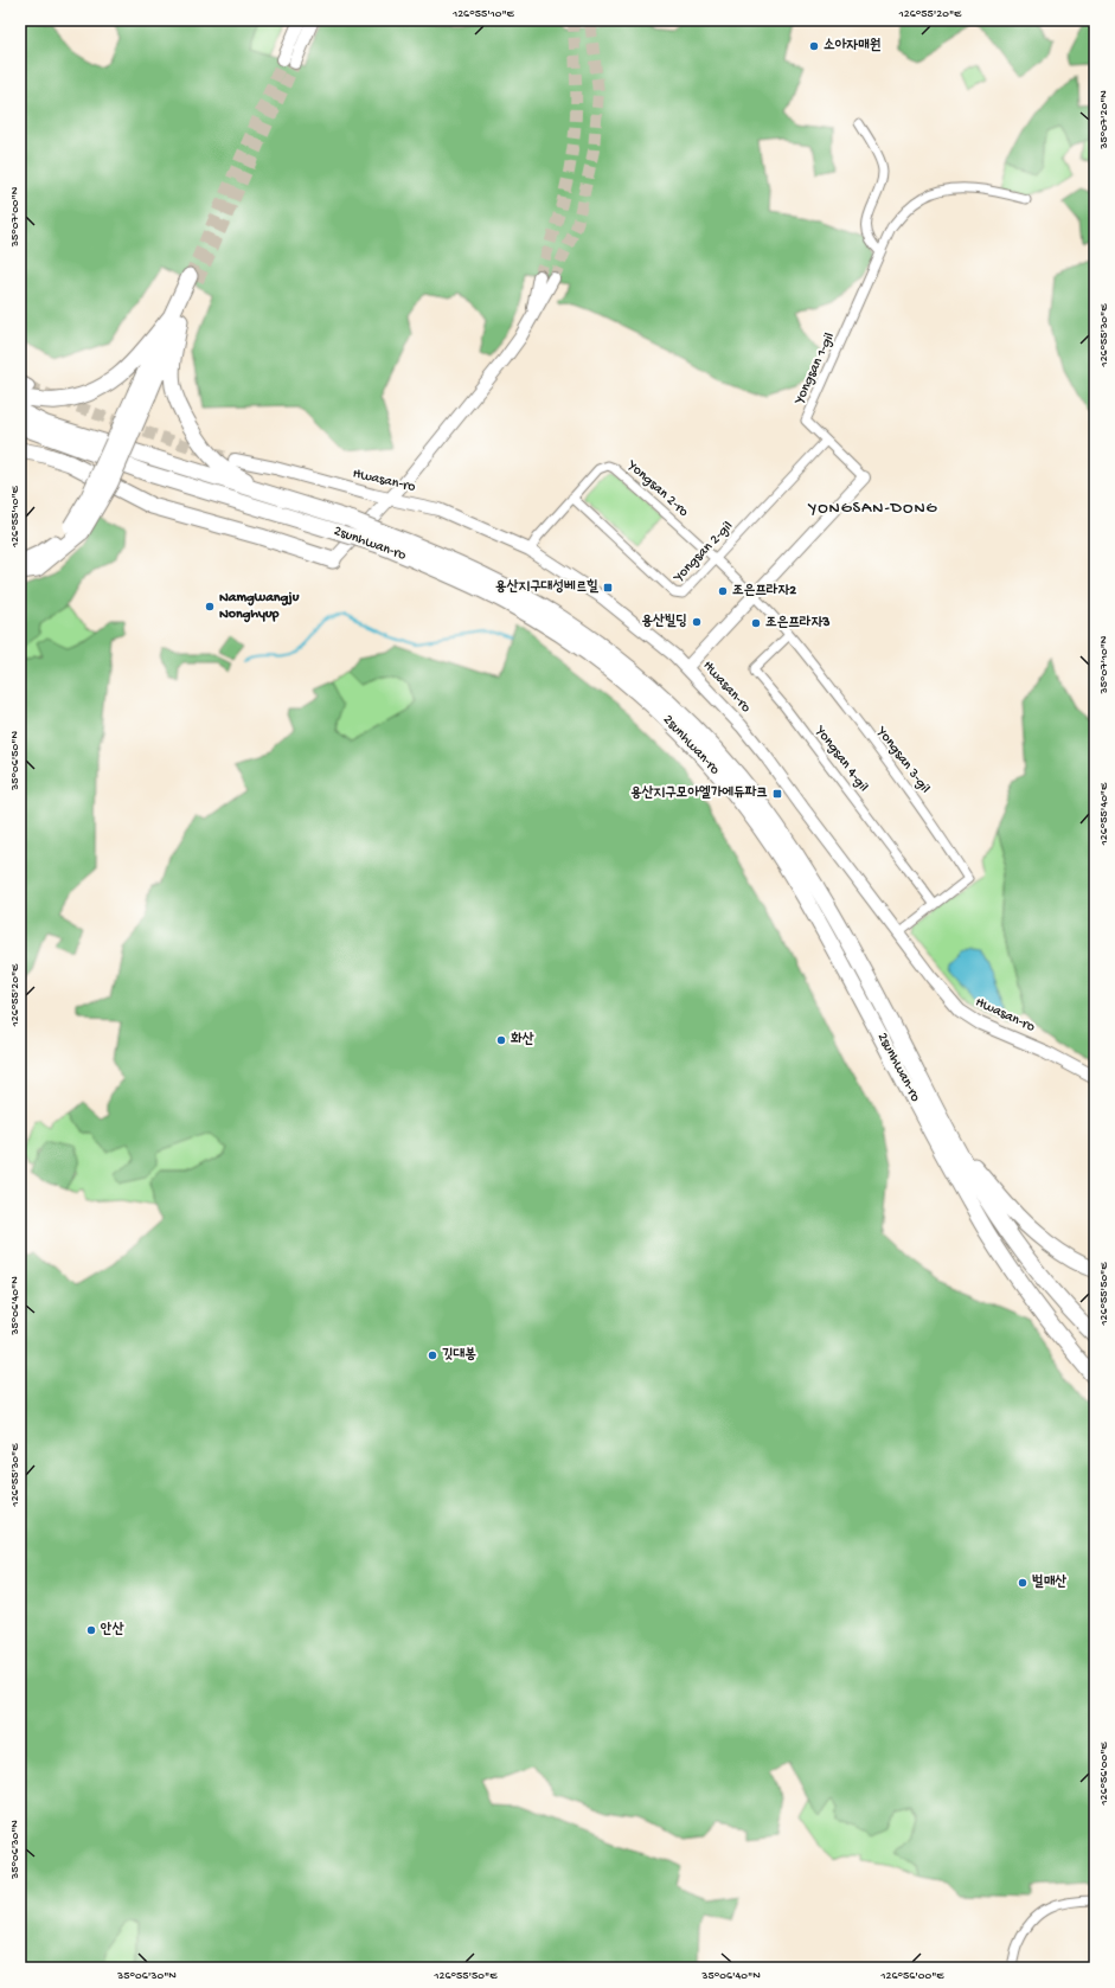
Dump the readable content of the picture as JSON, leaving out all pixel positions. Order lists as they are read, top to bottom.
{
  "streets": {
    "highway": ["2sunhwan-ro"],
    "main road": ["Hwasan-ro"],
    "street": [
      "Yongsan 1-gil",
      "Yongsan 2-ro",
      "Yongsan 2-gil",
      "Yongsan 4-gil",
      "Yongsan 3-gil"
    ]
  },
  "crossings": [
    ["Yongsan 1-gil", "Yongsan 2-gil"],
    ["Hwasan-ro", "Yongsan 2-ro"],
    ["Hwasan-ro", "Yongsan 3-gil"],
    ["Yongsan 2-ro", "Yongsan 2-gil"],
    ["Yongsan 2-ro", "Yongsan 3-gil"],
    ["Yongsan 4-gil", "Yongsan 3-gil"]
  ],
  "districts": ["YONGSAN-DONG"],
  "places": {
    "other": [
      "소아자매원",
      "조은프라자2",
      "Namgwangju Nonghyup",
      "용산빌딩",
      "조은프라자3",
      "화산",
      "깃대봉",
      "벌매산",
      "안산"
    ],
    "transit": ["용산지구대성베르힐", "용산지구모아엘가에듀파크"]
  },
  "coordinates": [
    "126°55'10\"E",
    "126°55'20\"E",
    "35°07'20\"N",
    "35°07'00\"N",
    "126°55'30\"E",
    "35°07'10\"N",
    "35°06'50\"N",
    "126°55'40\"E",
    "126°55'50\"E",
    "35°06'40\"N",
    "126°56'00\"E",
    "35°06'30\"N"
  ]
}
